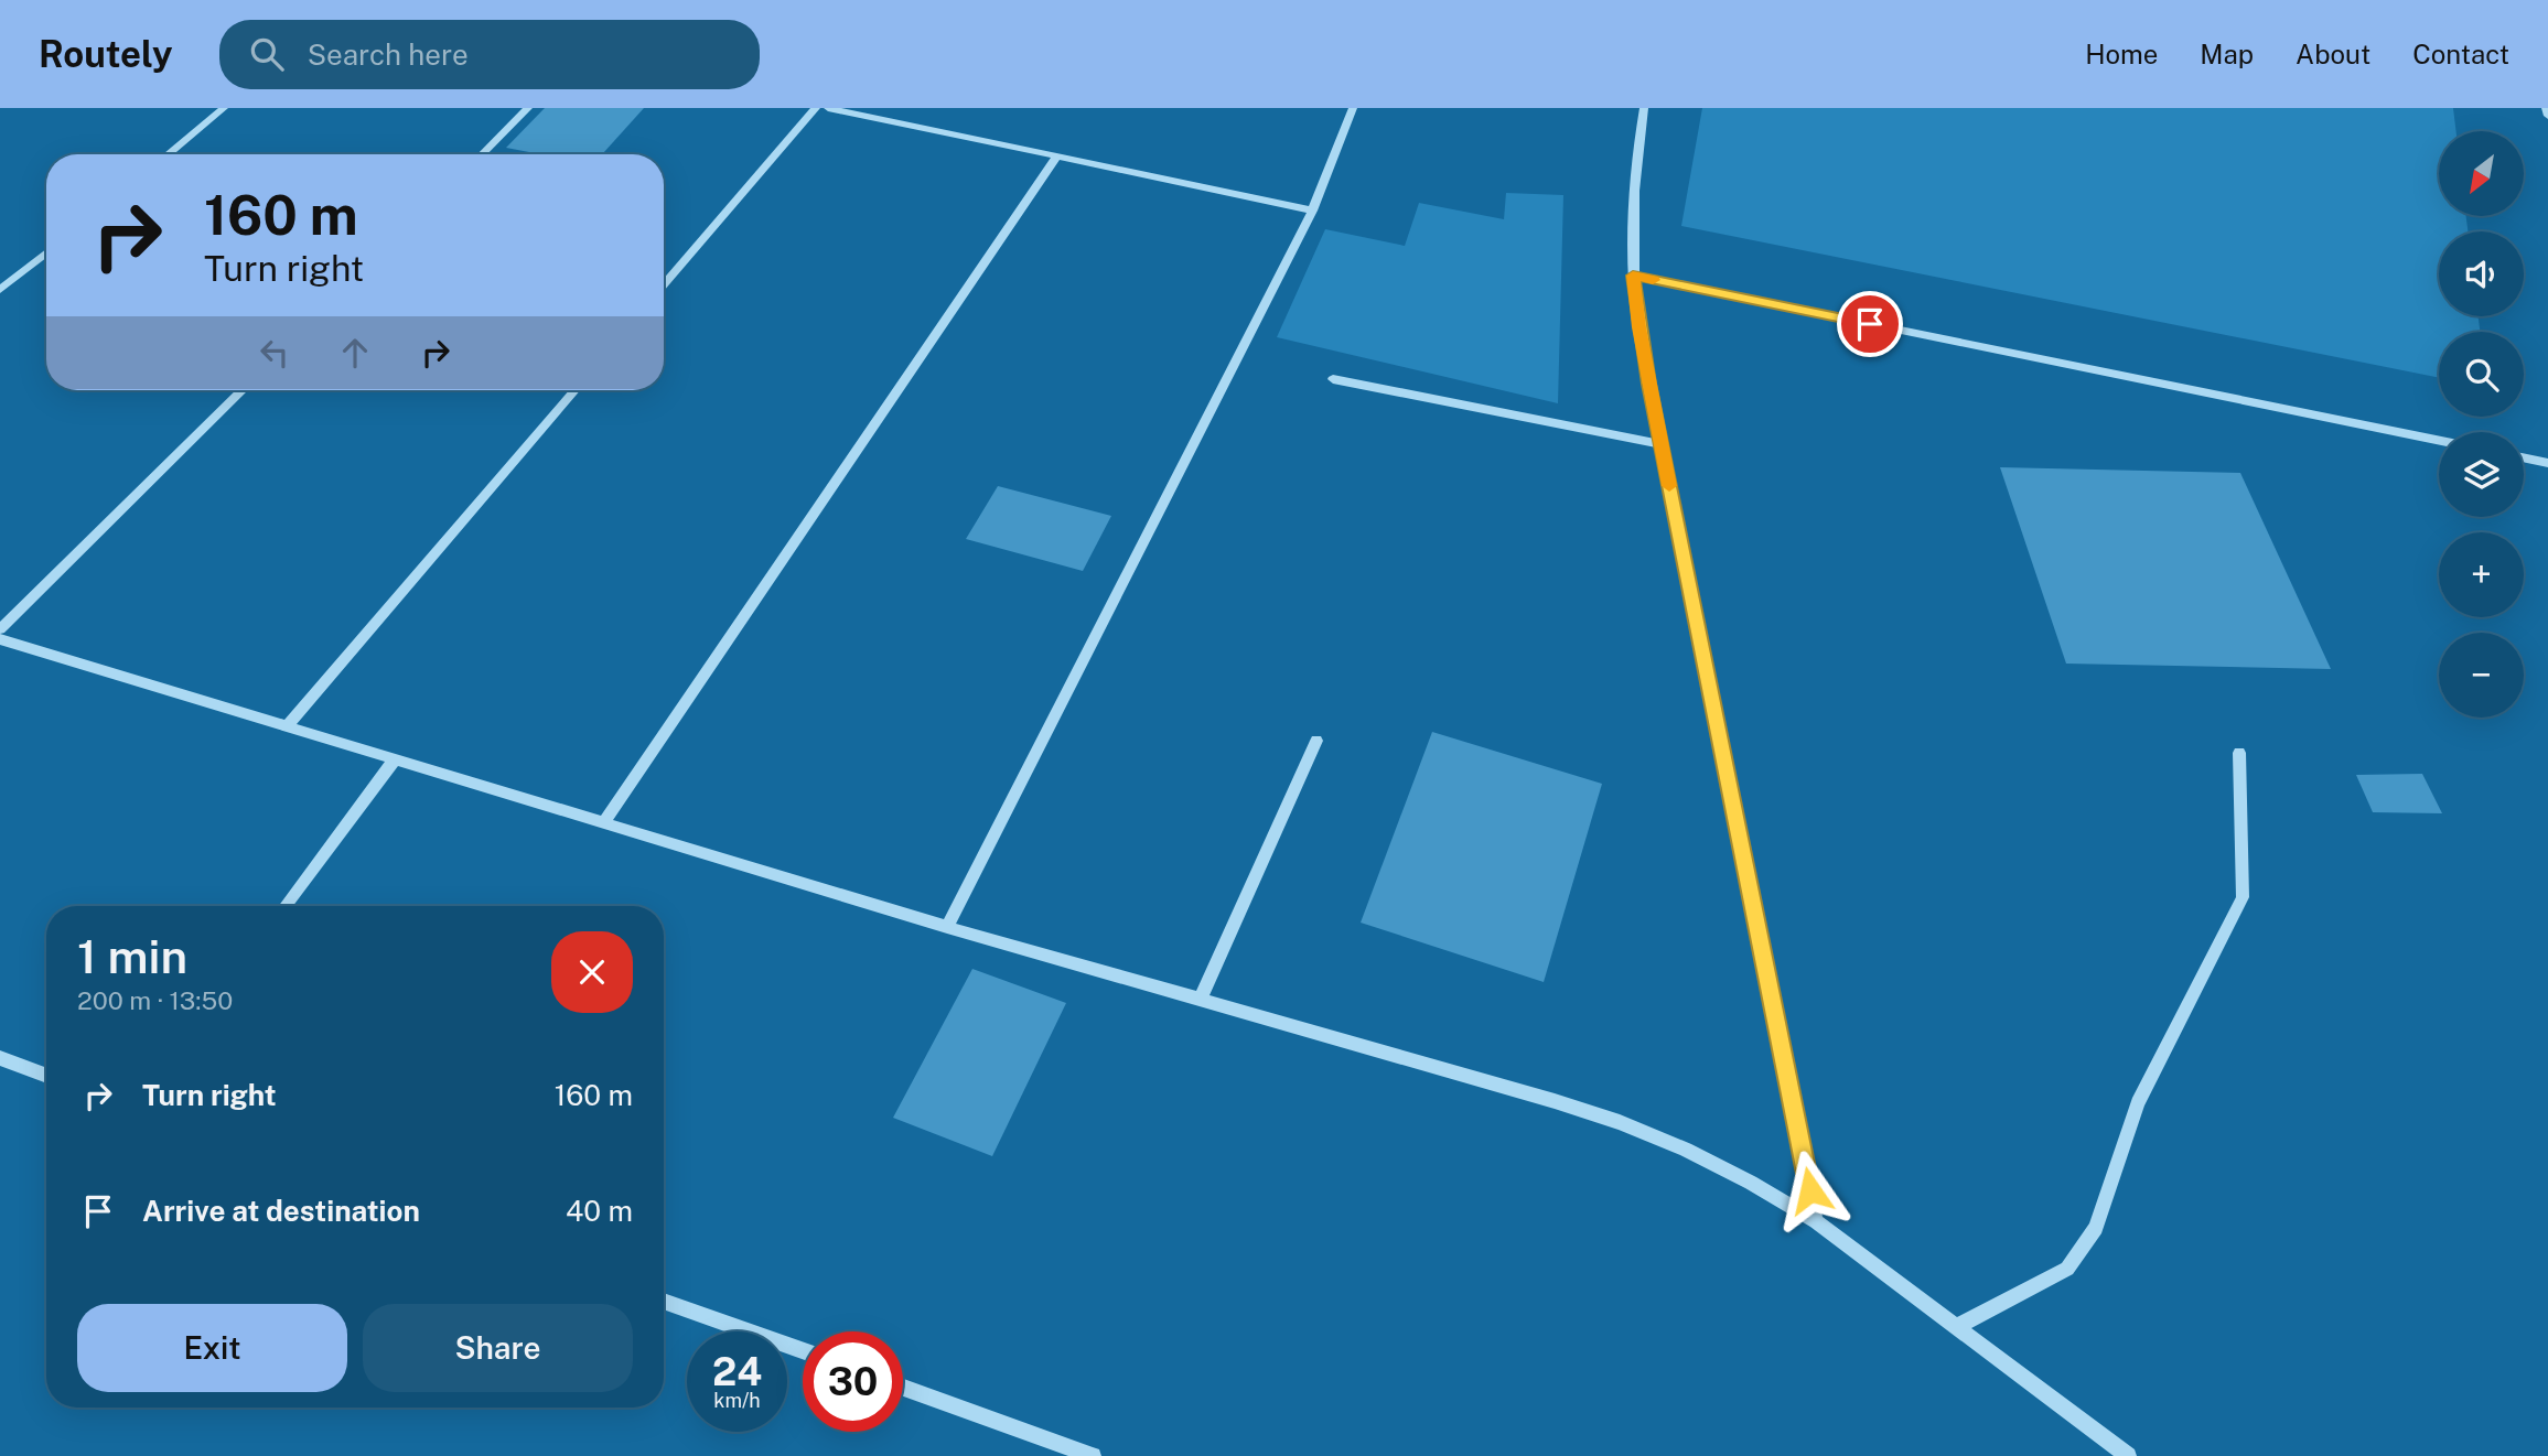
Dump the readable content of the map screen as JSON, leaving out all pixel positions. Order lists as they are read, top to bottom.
{
  "north": "bottom left",
  "page": {
    "header": "Routely",
    "search": "Search here",
    "nav": [
      "Home",
      "Map",
      "About",
      "Contact"
    ],
    "map_buttons": ["+", "−"],
    "turn": ["160 m", "Turn right"],
    "heading": ["1 min", "200 m · 13:50"],
    "list": [
      {
        "name": "Turn right",
        "value": "160 m"
      },
      {
        "name": "Arrive at destination",
        "value": "40 m"
      }
    ],
    "buttons": ["Exit", "Share"],
    "speed": "24 km/h",
    "limit": "30"
  }
}
